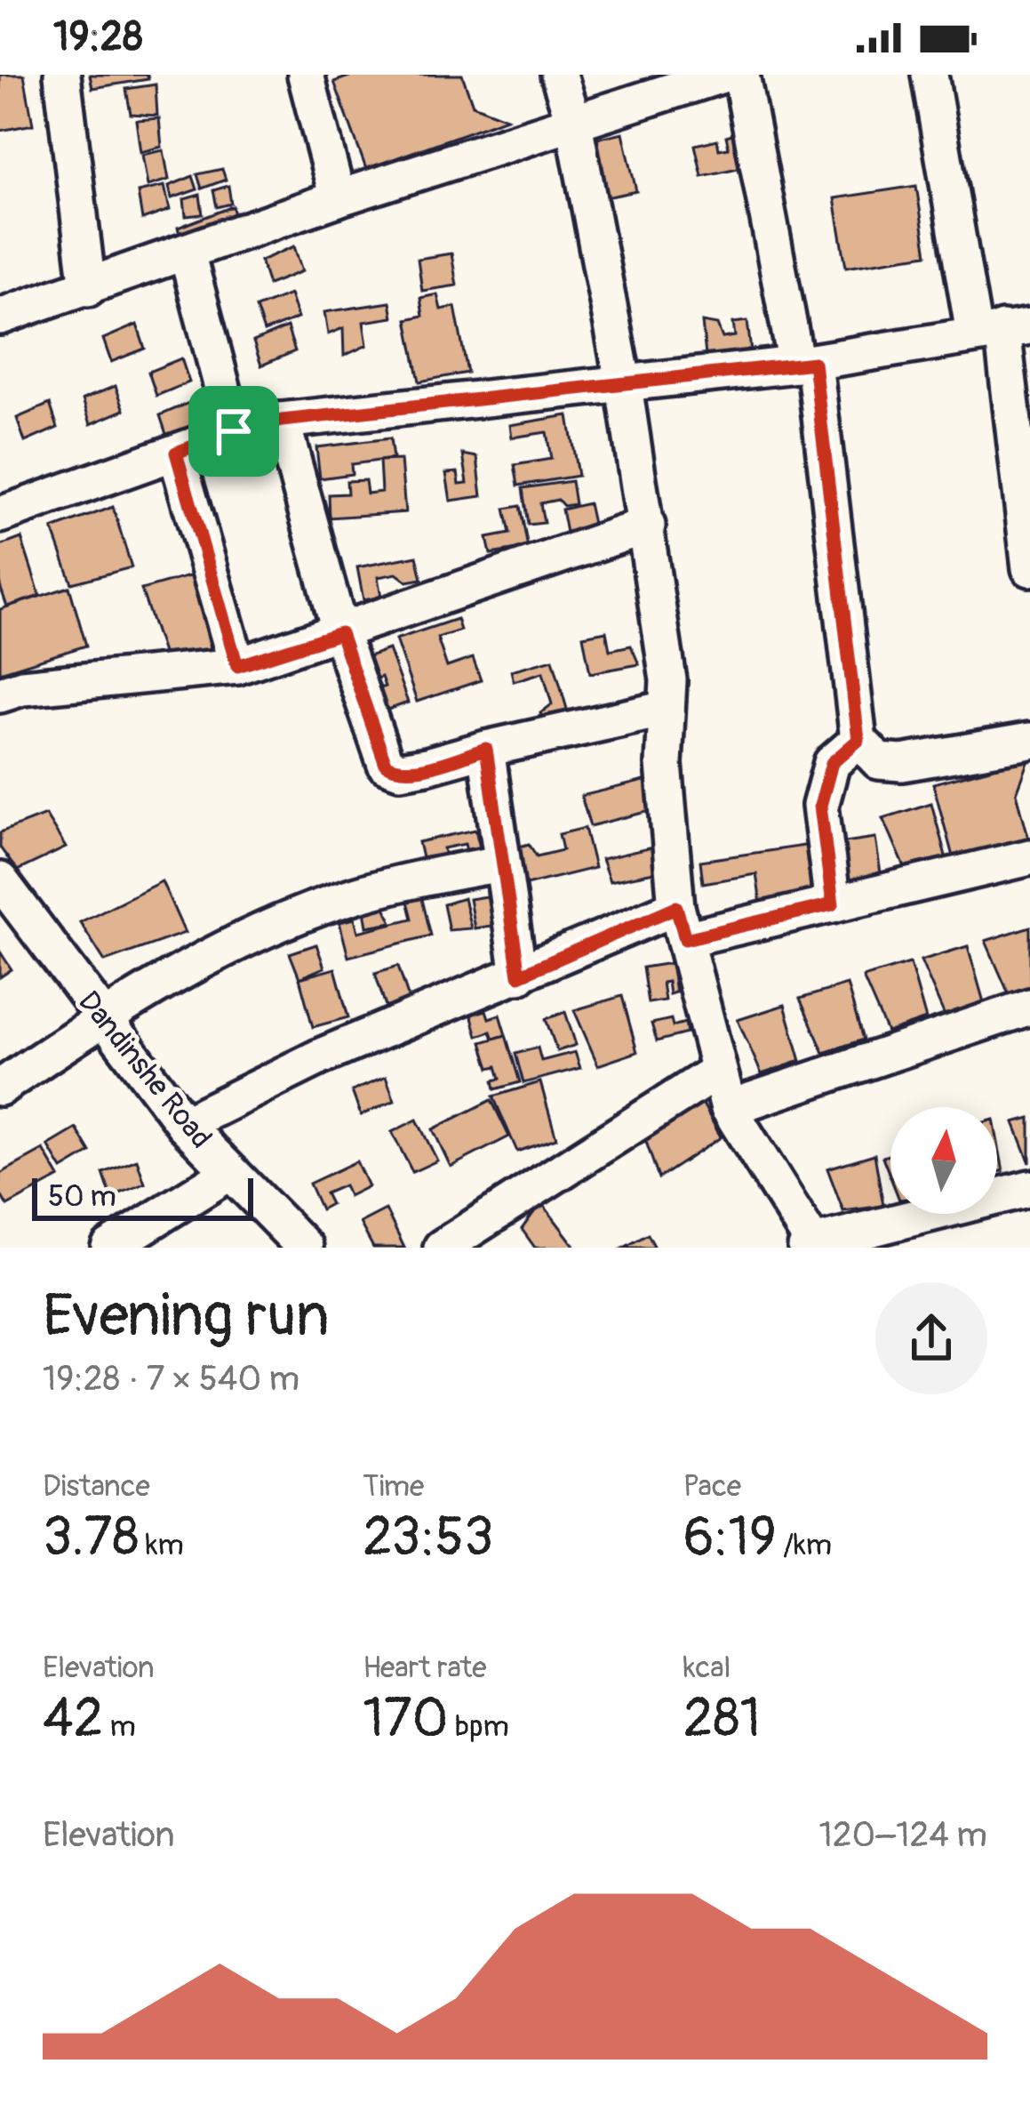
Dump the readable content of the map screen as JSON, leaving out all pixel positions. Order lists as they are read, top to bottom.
{
  "streets": {
    "street": ["Dandinshe Road"]
  },
  "scale_bar": "50 m",
  "north": "top",
  "page": {
    "status": "19:28",
    "scale": "50 m",
    "heading": ["Evening run", "19:28 · 7 × 540 m"],
    "stats": [
      ["Distance", "3.78 km"],
      ["Time", "23:53"],
      ["Pace", "6:19 /km"],
      ["Elevation", "42 m"],
      ["Heart rate", "170 bpm"],
      ["kcal", "281"]
    ],
    "chart": ["Elevation", "120–124 m"]
  }
}
